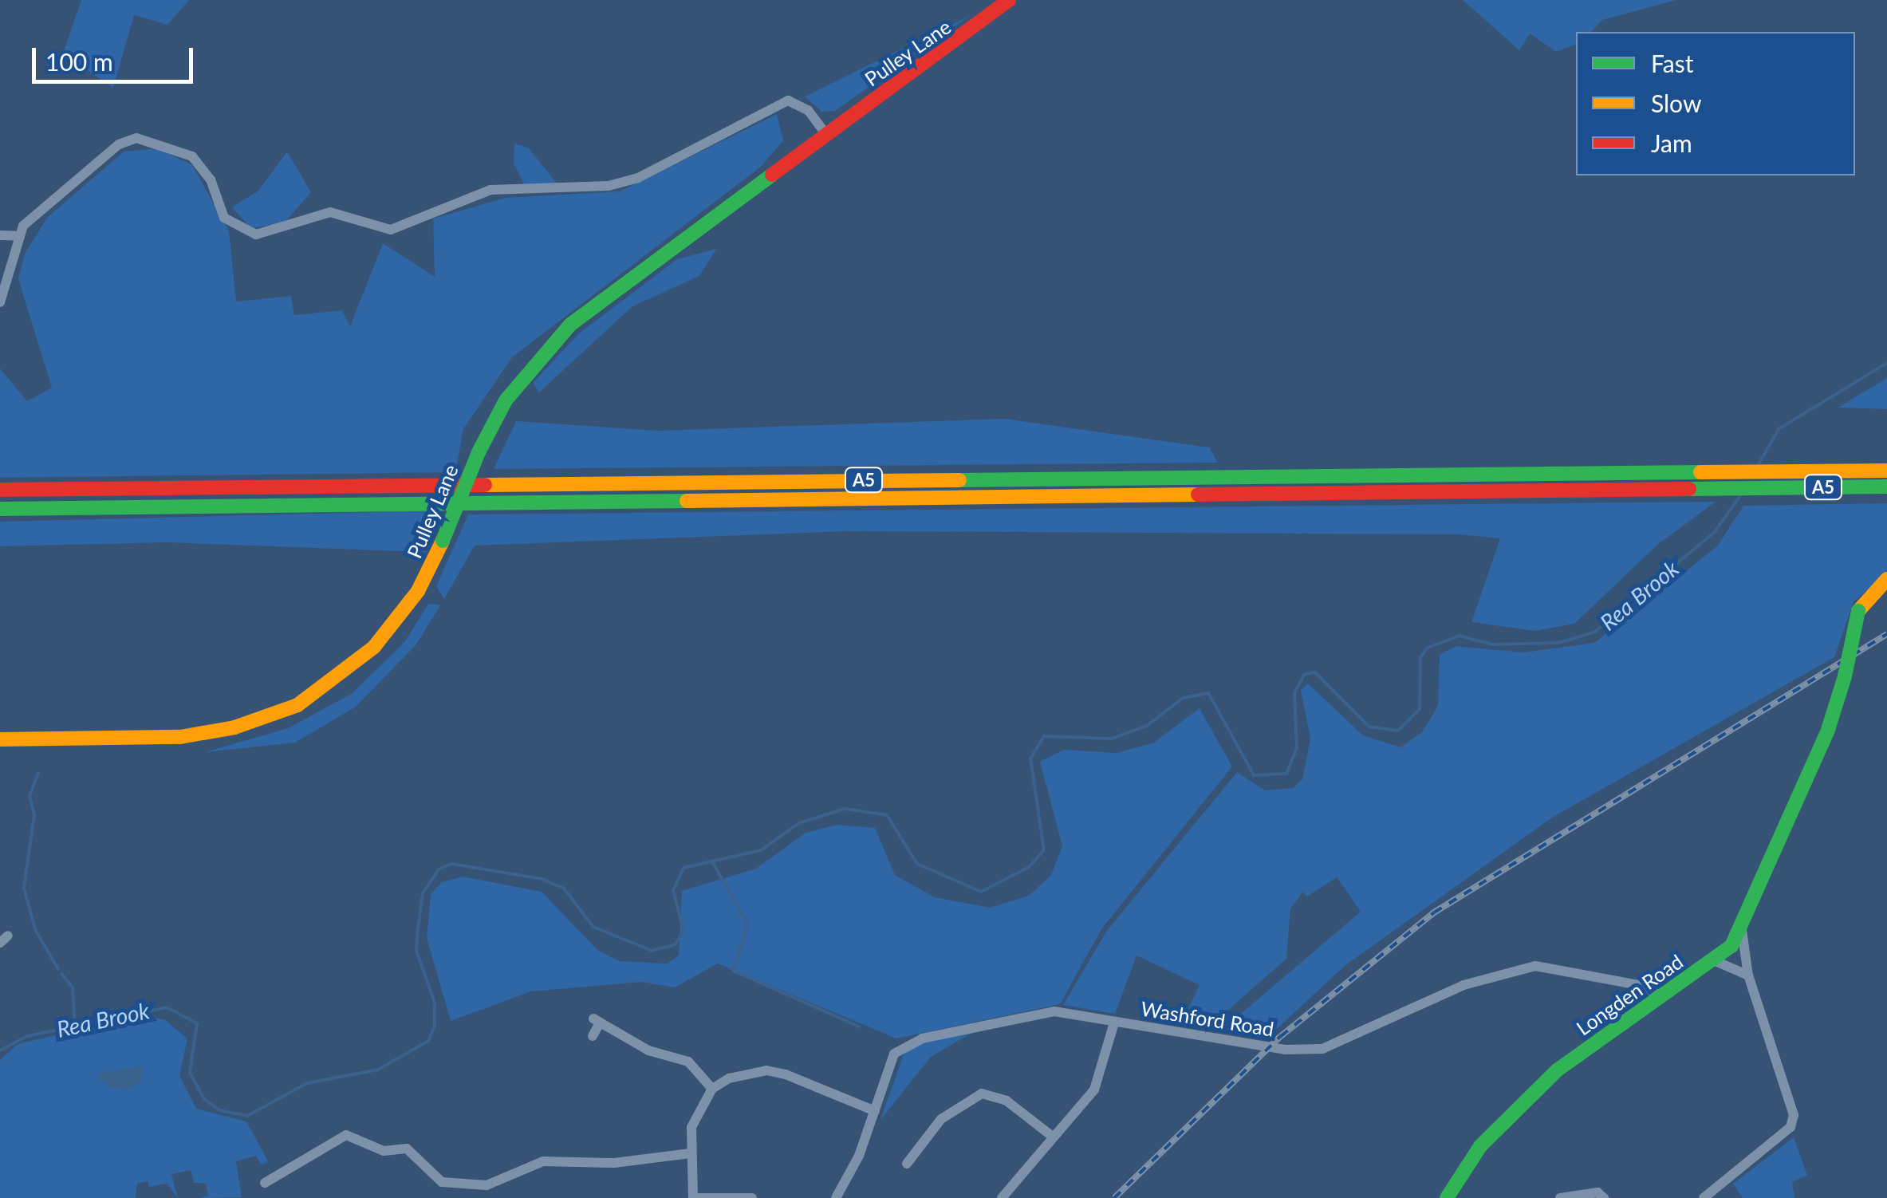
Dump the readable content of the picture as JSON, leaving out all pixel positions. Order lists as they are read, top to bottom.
{
  "streets": {
    "main road": ["Pulley Lane", "A5", "Longden Road"],
    "street": ["Washford Road"]
  },
  "crossings": [
    ["Longden Road", "Washford Road"]
  ],
  "water": ["Rea Brook"],
  "legend": ["Fast", "Slow", "Jam"],
  "scale_bar": "100 m"
}
